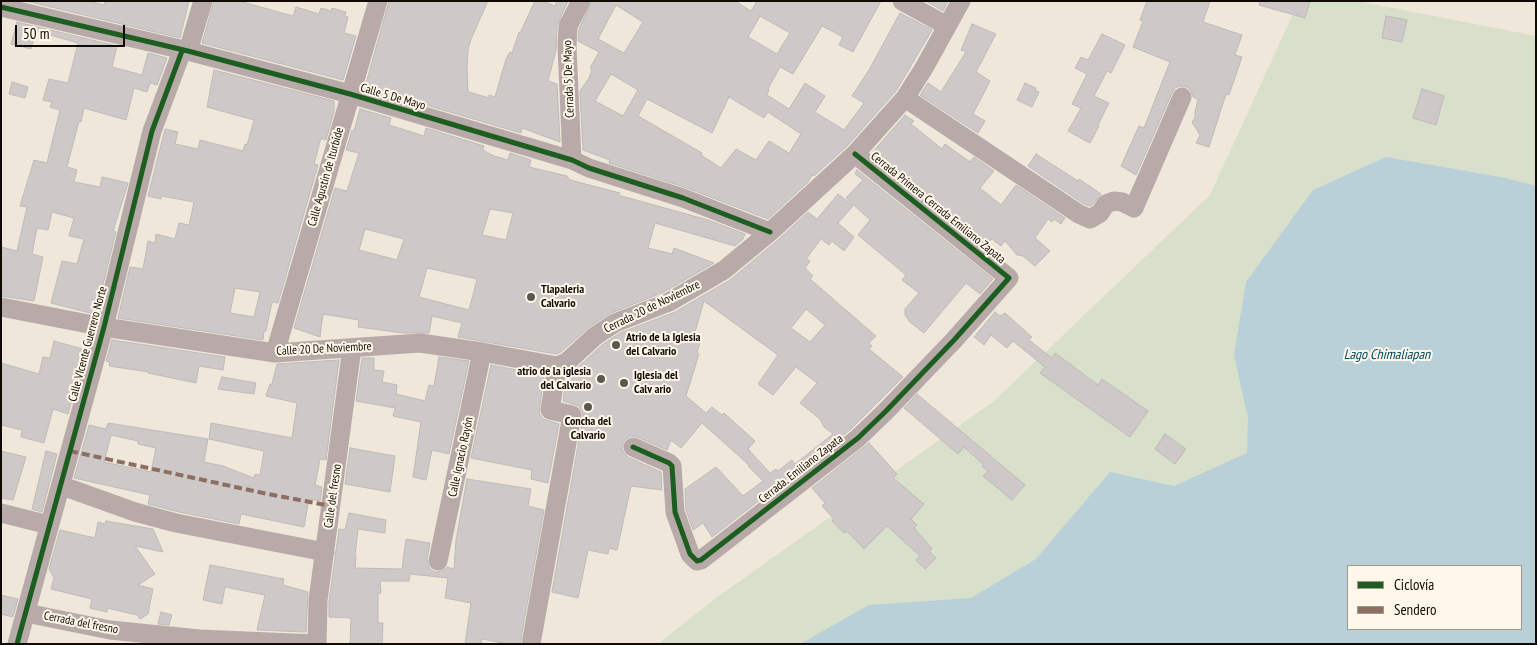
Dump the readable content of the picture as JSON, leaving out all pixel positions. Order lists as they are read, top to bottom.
{
  "streets": {
    "street": [
      "Cerrada 5 De Mayo",
      "Calle 5 De Mayo",
      "Calle Agustín de Iturbide",
      "Cerrada Primera Cerrada Emiliano Zapata",
      "Cerrada 20 de Noviembre",
      "Calle VIcente Guerrero Norte",
      "Calle 20 De Noviembre",
      "Calle Ignacio Rayón",
      "Cerrada. Emiliano Zapata",
      "Calle del fresno",
      "Cerrada del fresno"
    ]
  },
  "crossings": [
    ["Cerrada 5 De Mayo", "Calle 5 De Mayo"],
    ["Calle 5 De Mayo", "Calle Agustín de Iturbide"],
    ["Calle 5 De Mayo", "Cerrada 20 de Noviembre"],
    ["Calle 5 De Mayo", "Calle VIcente Guerrero Norte"],
    ["Calle Agustín de Iturbide", "Calle 20 De Noviembre"],
    ["Cerrada Primera Cerrada Emiliano Zapata", "Cerrada 20 de Noviembre"],
    ["Cerrada Primera Cerrada Emiliano Zapata", "Cerrada. Emiliano Zapata"],
    ["Cerrada 20 de Noviembre", "Calle 20 De Noviembre"],
    ["Calle VIcente Guerrero Norte", "Calle 20 De Noviembre"],
    ["Calle VIcente Guerrero Norte", "Cerrada del fresno"],
    ["Calle 20 De Noviembre", "Calle Ignacio Rayón"],
    ["Calle 20 De Noviembre", "Calle del fresno"],
    ["Calle del fresno", "Cerrada del fresno"]
  ],
  "water": ["Lago Chimaliapan"],
  "places": [
    "Tlapaleria Calvario",
    "Atrio de la Iglesia del Calvario",
    "atrio de la iglesia del Calvario",
    "Iglesia del Calv ario",
    "Concha del Calvario"
  ],
  "legend": ["Ciclovía", "Sendero"],
  "scale_bar": "50 m"
}
